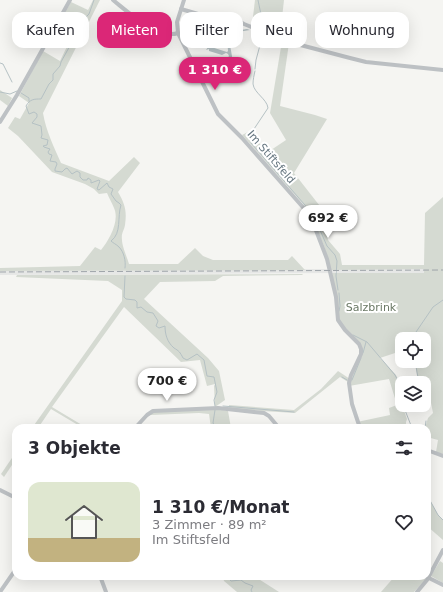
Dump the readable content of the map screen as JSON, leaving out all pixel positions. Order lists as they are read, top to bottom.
{
  "streets": {
    "street": ["Im Stiftsfeld"]
  },
  "parks": ["Salzbrink"],
  "page": {
    "chip": [
      "Kaufen",
      "Mieten",
      "Filter",
      "Neu",
      "Wohnung"
    ],
    "price": ["1 310 €", "692 €", "700 €"],
    "heading": "3 Objekte",
    "list": [
      {
        "name": "1 310 €/Monat",
        "note": "3 Zimmer · 89 m² · Im Stiftsfeld"
      }
    ]
  }
}
